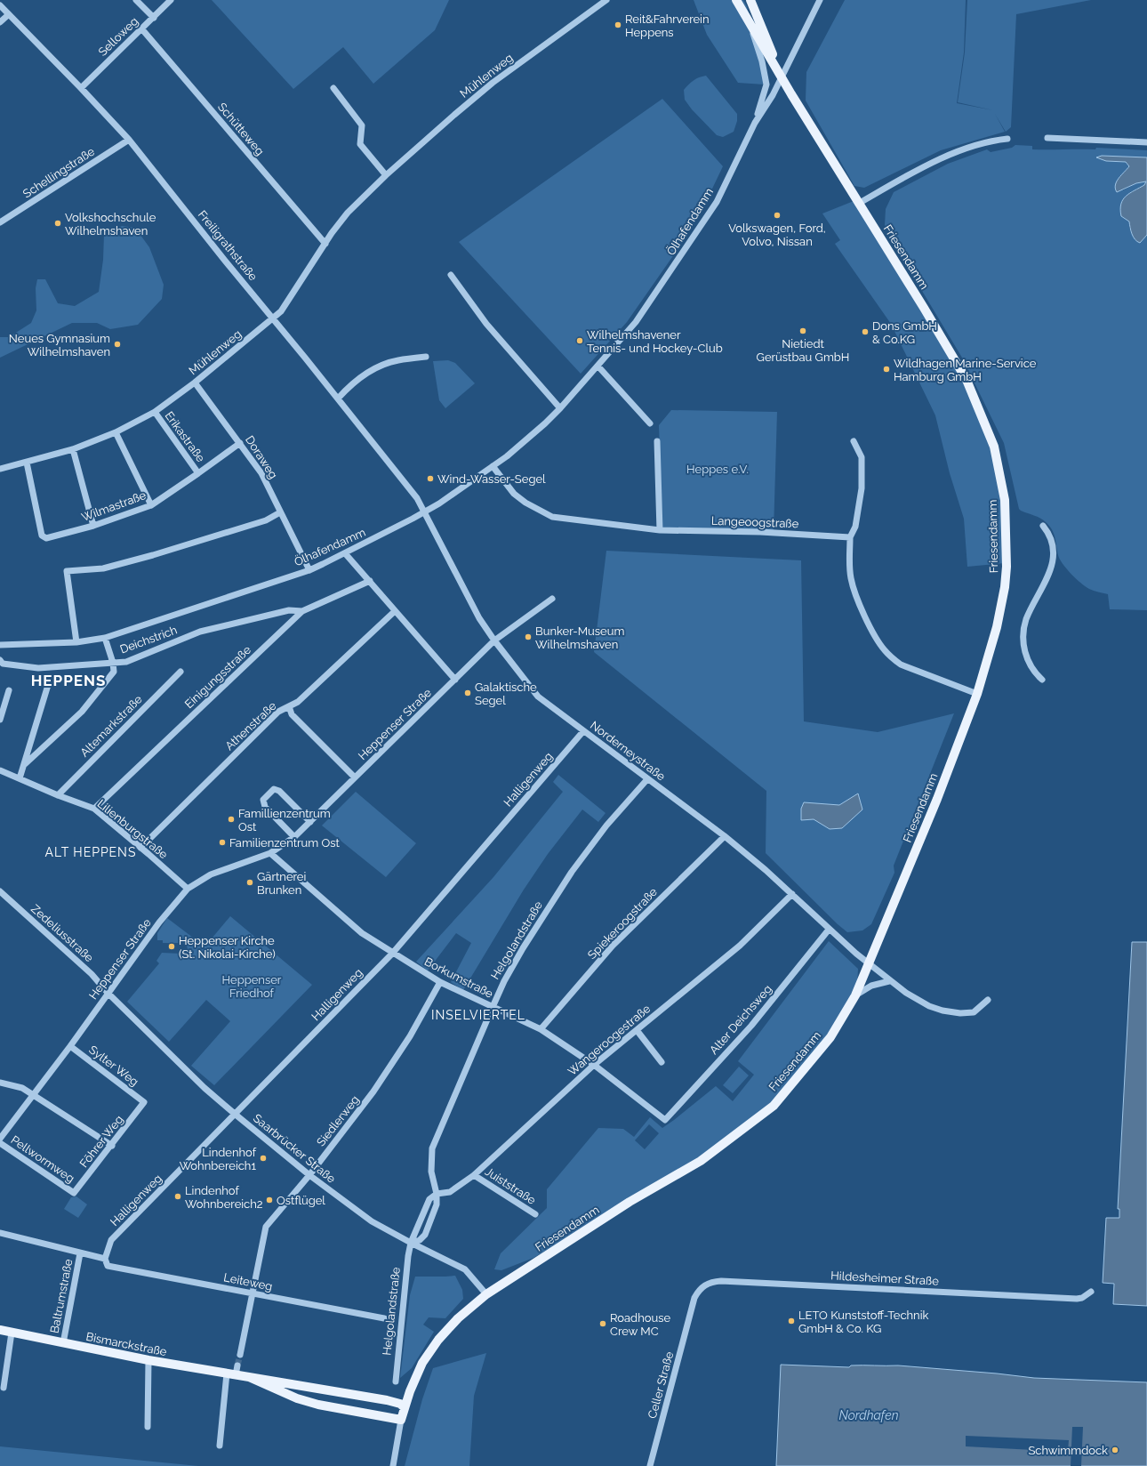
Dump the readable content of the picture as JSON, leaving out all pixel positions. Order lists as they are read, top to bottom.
{
  "streets": {
    "main road": ["Friesendamm", "Bismarckstraße"],
    "street": [
      "Selloweg",
      "Mühlenweg",
      "Schütteweg",
      "Schellingstraße",
      "Ölhafendamm",
      "Freiligrathstraße",
      "Erikastraße",
      "Doraweg",
      "Wilmastraße",
      "Langeoogstraße",
      "Deichstrich",
      "Einigungsstraße",
      "Heppenser Straße",
      "Altemarkstraße",
      "Athenstraße",
      "Norderneystraße",
      "Halligenweg",
      "Lilienburgstraße",
      "Spiekeroogstraße",
      "Zedeliusstraße",
      "Helgolandstraße",
      "Borkumstraße",
      "Alter Deichsweg",
      "Wangeroogestraße",
      "Sylter Weg",
      "Siedlerweg",
      "Föhrer Weg",
      "Saarbrücker Straße",
      "Pellwormweg",
      "Juiststraße",
      "Hildesheimer Straße",
      "Leiteweg",
      "Baltrumstraße",
      "Celler Straße"
    ]
  },
  "crossings": [
    ["Selloweg", "Schütteweg"],
    ["Selloweg", "Freiligrathstraße"],
    ["Mühlenweg", "Schütteweg"],
    ["Mühlenweg", "Freiligrathstraße"],
    ["Mühlenweg", "Erikastraße"],
    ["Mühlenweg", "Doraweg"],
    ["Mühlenweg", "Wilmastraße"],
    ["Schellingstraße", "Freiligrathstraße"],
    ["Ölhafendamm", "Freiligrathstraße"],
    ["Ölhafendamm", "Friesendamm"],
    ["Ölhafendamm", "Doraweg"],
    ["Ölhafendamm", "Langeoogstraße"],
    ["Ölhafendamm", "Norderneystraße"],
    ["Freiligrathstraße", "Norderneystraße"],
    ["Friesendamm", "Norderneystraße"],
    ["Friesendamm", "Saarbrücker Straße"],
    ["Friesendamm", "Bismarckstraße"],
    ["Erikastraße", "Wilmastraße"],
    ["Doraweg", "Wilmastraße"],
    ["Deichstrich", "Einigungsstraße"],
    ["Einigungsstraße", "Lilienburgstraße"],
    ["Heppenser Straße", "Norderneystraße"],
    ["Heppenser Straße", "Lilienburgstraße"],
    ["Heppenser Straße", "Zedeliusstraße"],
    ["Heppenser Straße", "Borkumstraße"],
    ["Heppenser Straße", "Sylter Weg"],
    ["Heppenser Straße", "Saarbrücker Straße"],
    ["Altemarkstraße", "Lilienburgstraße"],
    ["Athenstraße", "Lilienburgstraße"],
    ["Norderneystraße", "Halligenweg"],
    ["Norderneystraße", "Spiekeroogstraße"],
    ["Norderneystraße", "Helgolandstraße"],
    ["Norderneystraße", "Alter Deichsweg"],
    ["Norderneystraße", "Wangeroogestraße"],
    ["Halligenweg", "Borkumstraße"],
    ["Halligenweg", "Saarbrücker Straße"],
    ["Halligenweg", "Leiteweg"],
    ["Spiekeroogstraße", "Borkumstraße"],
    ["Zedeliusstraße", "Saarbrücker Straße"],
    ["Helgolandstraße", "Borkumstraße"],
    ["Helgolandstraße", "Wangeroogestraße"],
    ["Helgolandstraße", "Saarbrücker Straße"],
    ["Borkumstraße", "Alter Deichsweg"],
    ["Borkumstraße", "Wangeroogestraße"],
    ["Borkumstraße", "Siedlerweg"],
    ["Wangeroogestraße", "Juiststraße"],
    ["Sylter Weg", "Föhrer Weg"],
    ["Siedlerweg", "Saarbrücker Straße"],
    ["Siedlerweg", "Leiteweg"],
    ["Föhrer Weg", "Pellwormweg"],
    ["Hildesheimer Straße", "Celler Straße"],
    ["Baltrumstraße", "Bismarckstraße"]
  ],
  "districts": ["HEPPENS", "ALT HEPPENS", "INSELVIERTEL"],
  "water": ["Nordhafen"],
  "parks": ["Heppes e.V.", "Heppenser Friedhof"],
  "places": [
    "Reit&Fahrverein Heppens",
    "Volkswagen, Ford, Volvo, Nissan",
    "Volkshochschule Wilhelmshaven",
    "Nietiedt Gerüstbau GmbH",
    "Dons GmbH & Co.KG",
    "Wilhelmshavener Tennis- und Hockey-Club",
    "Neues Gymnasium Wilhelmshaven",
    "Wildhagen Marine-Service Hamburg GmbH",
    "Wind-Wasser-Segel",
    "Bunker-Museum Wilhelmshaven",
    "Galaktische Segel",
    "Famillienzentrum Ost",
    "Familienzentrum Ost",
    "Gärtnerei Brunken",
    "Heppenser Kirche (St. Nikolai-Kirche)",
    "Lindenhof Wohnbereich1",
    "Lindenhof Wohnbereich2",
    "Ostflügel",
    "LETO Kunststoff-Technik GmbH & Co. KG",
    "Roadhouse Crew MC",
    "Schwimmdock"
  ]
}
